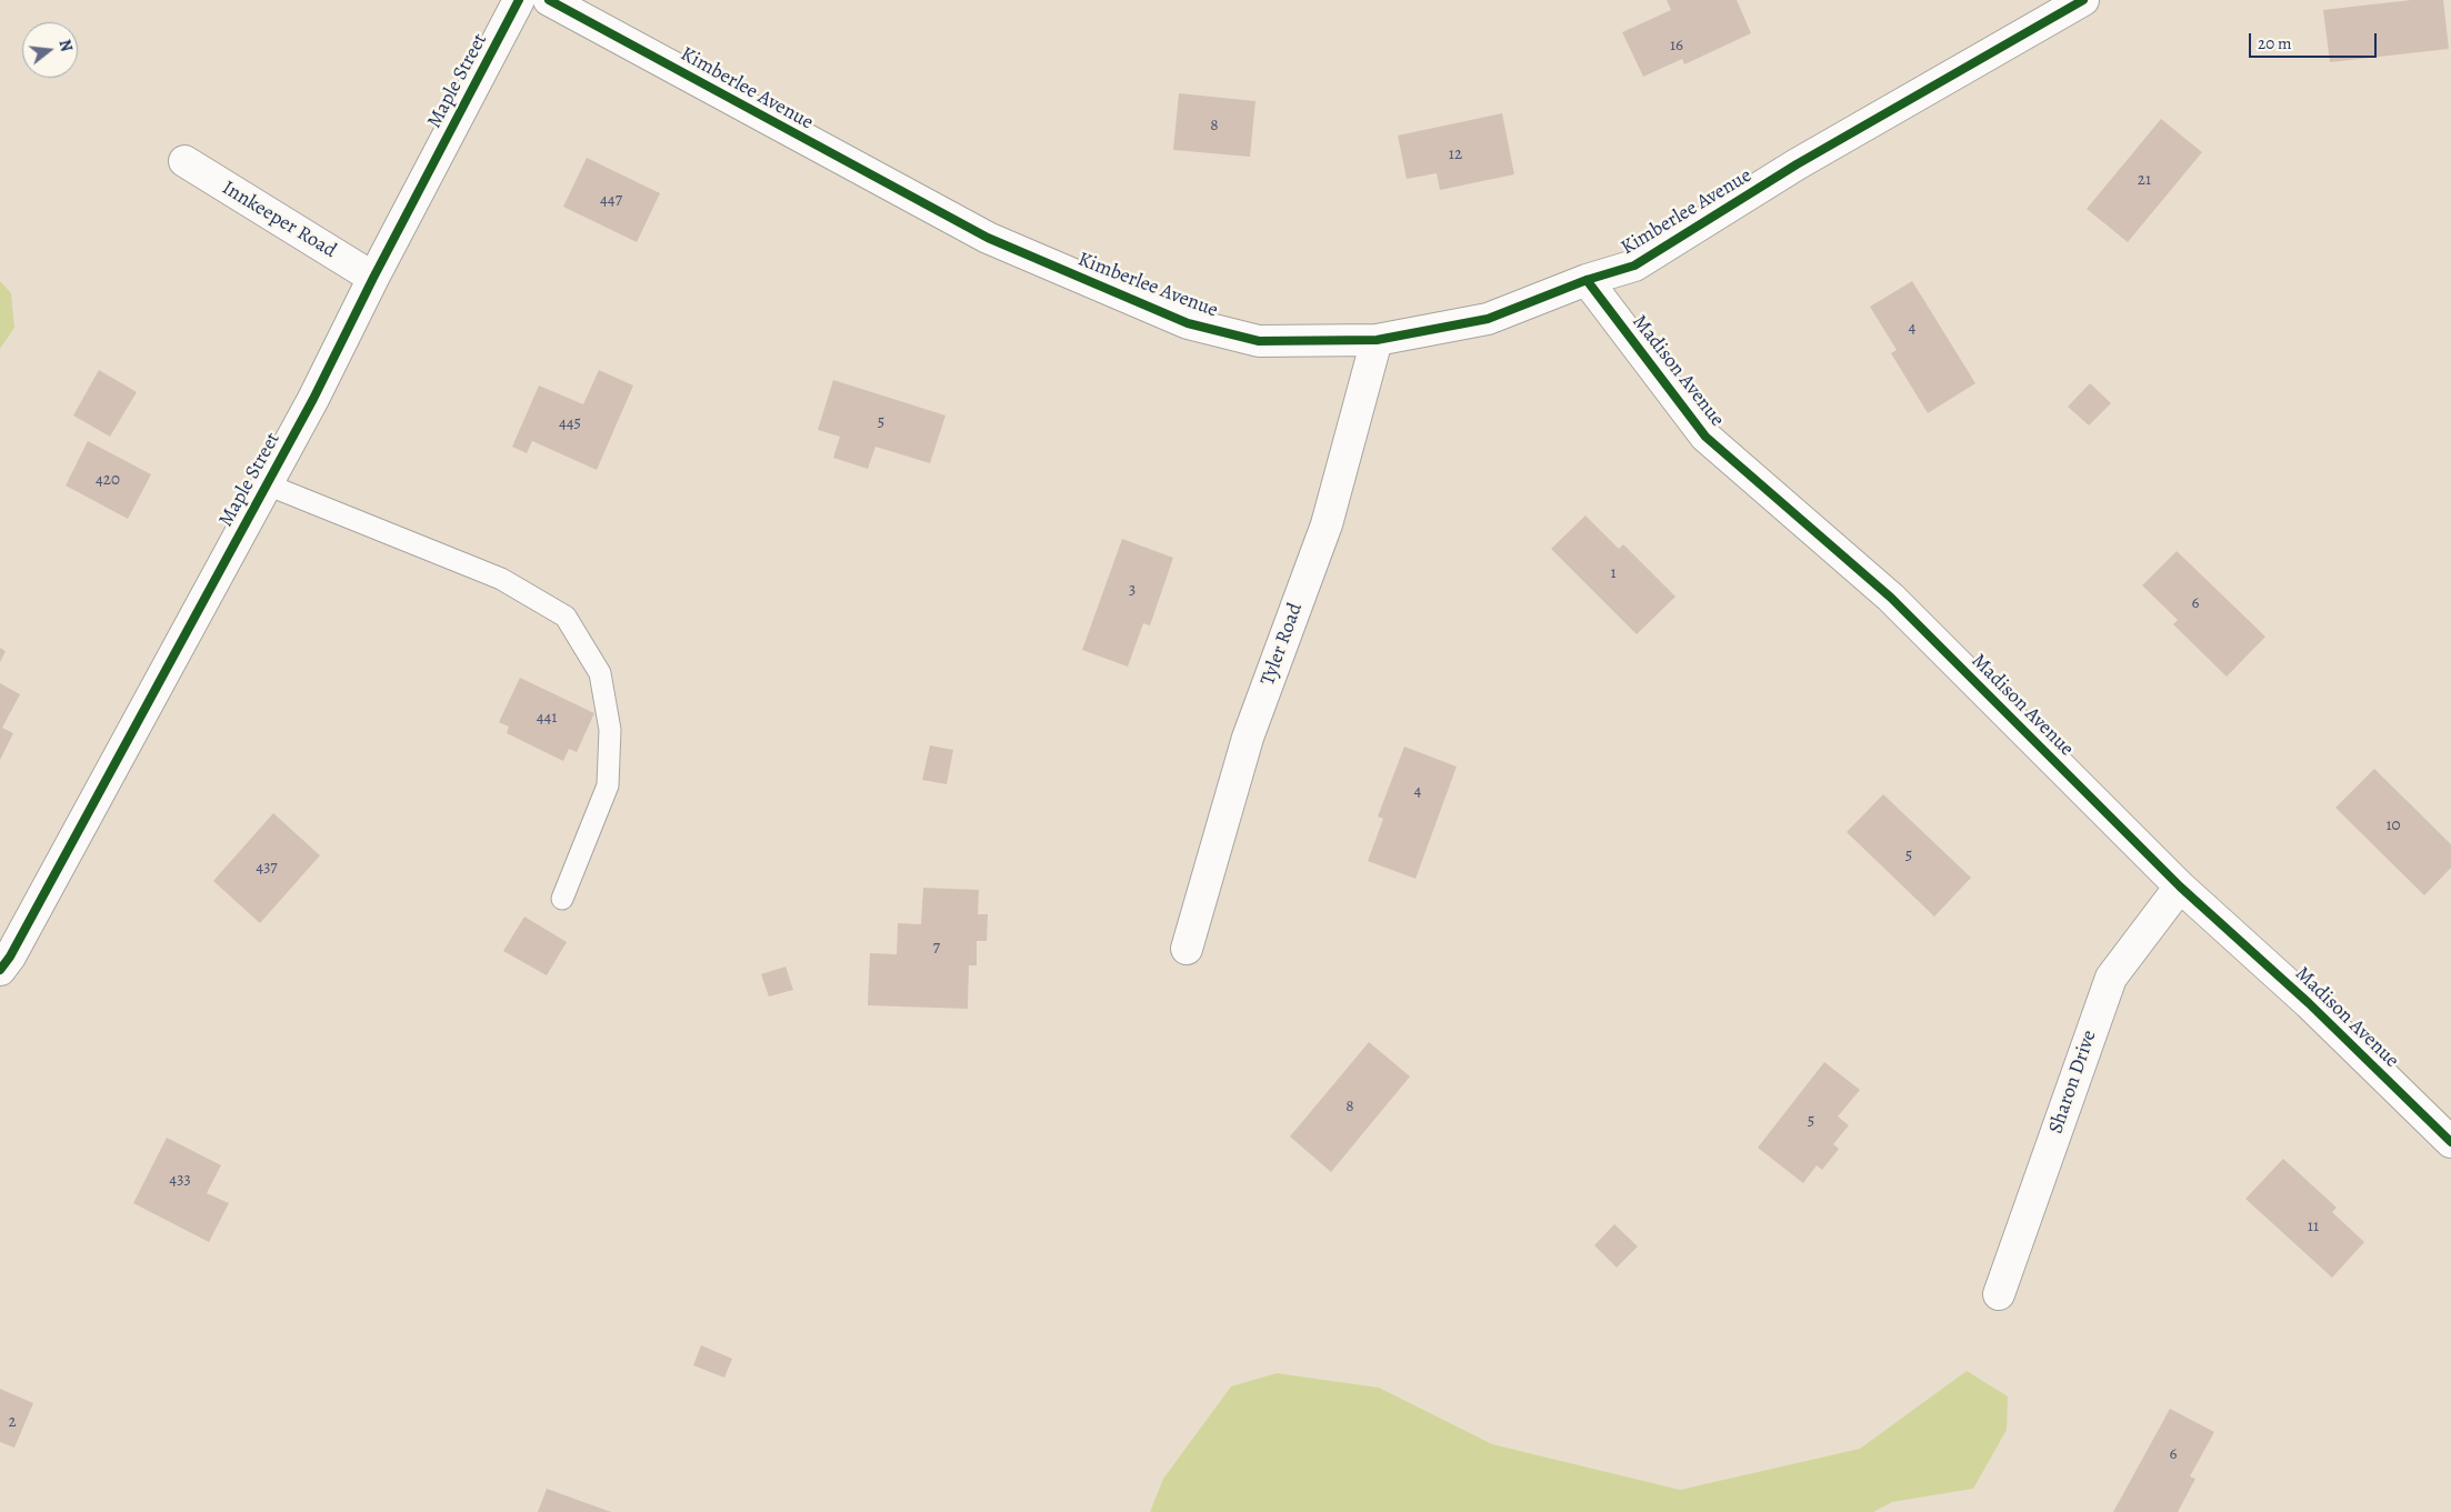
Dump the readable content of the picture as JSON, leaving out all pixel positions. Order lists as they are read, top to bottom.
{
  "streets": {
    "street": [
      "Maple Street",
      "Kimberlee Avenue",
      "Innkeeper Road",
      "Madison Avenue",
      "Tyler Road",
      "Sharon Drive"
    ]
  },
  "crossings": [
    ["Maple Street", "Innkeeper Road"],
    ["Kimberlee Avenue", "Madison Avenue"],
    ["Kimberlee Avenue", "Tyler Road"],
    ["Madison Avenue", "Sharon Drive"]
  ],
  "house_numbers": [
    "16",
    "8",
    "12",
    "21",
    "447",
    "4",
    "5",
    "445",
    "420",
    "1",
    "3",
    "6",
    "441",
    "4",
    "10",
    "5",
    "437",
    "7",
    "8",
    "5",
    "433",
    "11",
    "2",
    "6"
  ],
  "scale_bar": "20 m",
  "north": "right"
}
